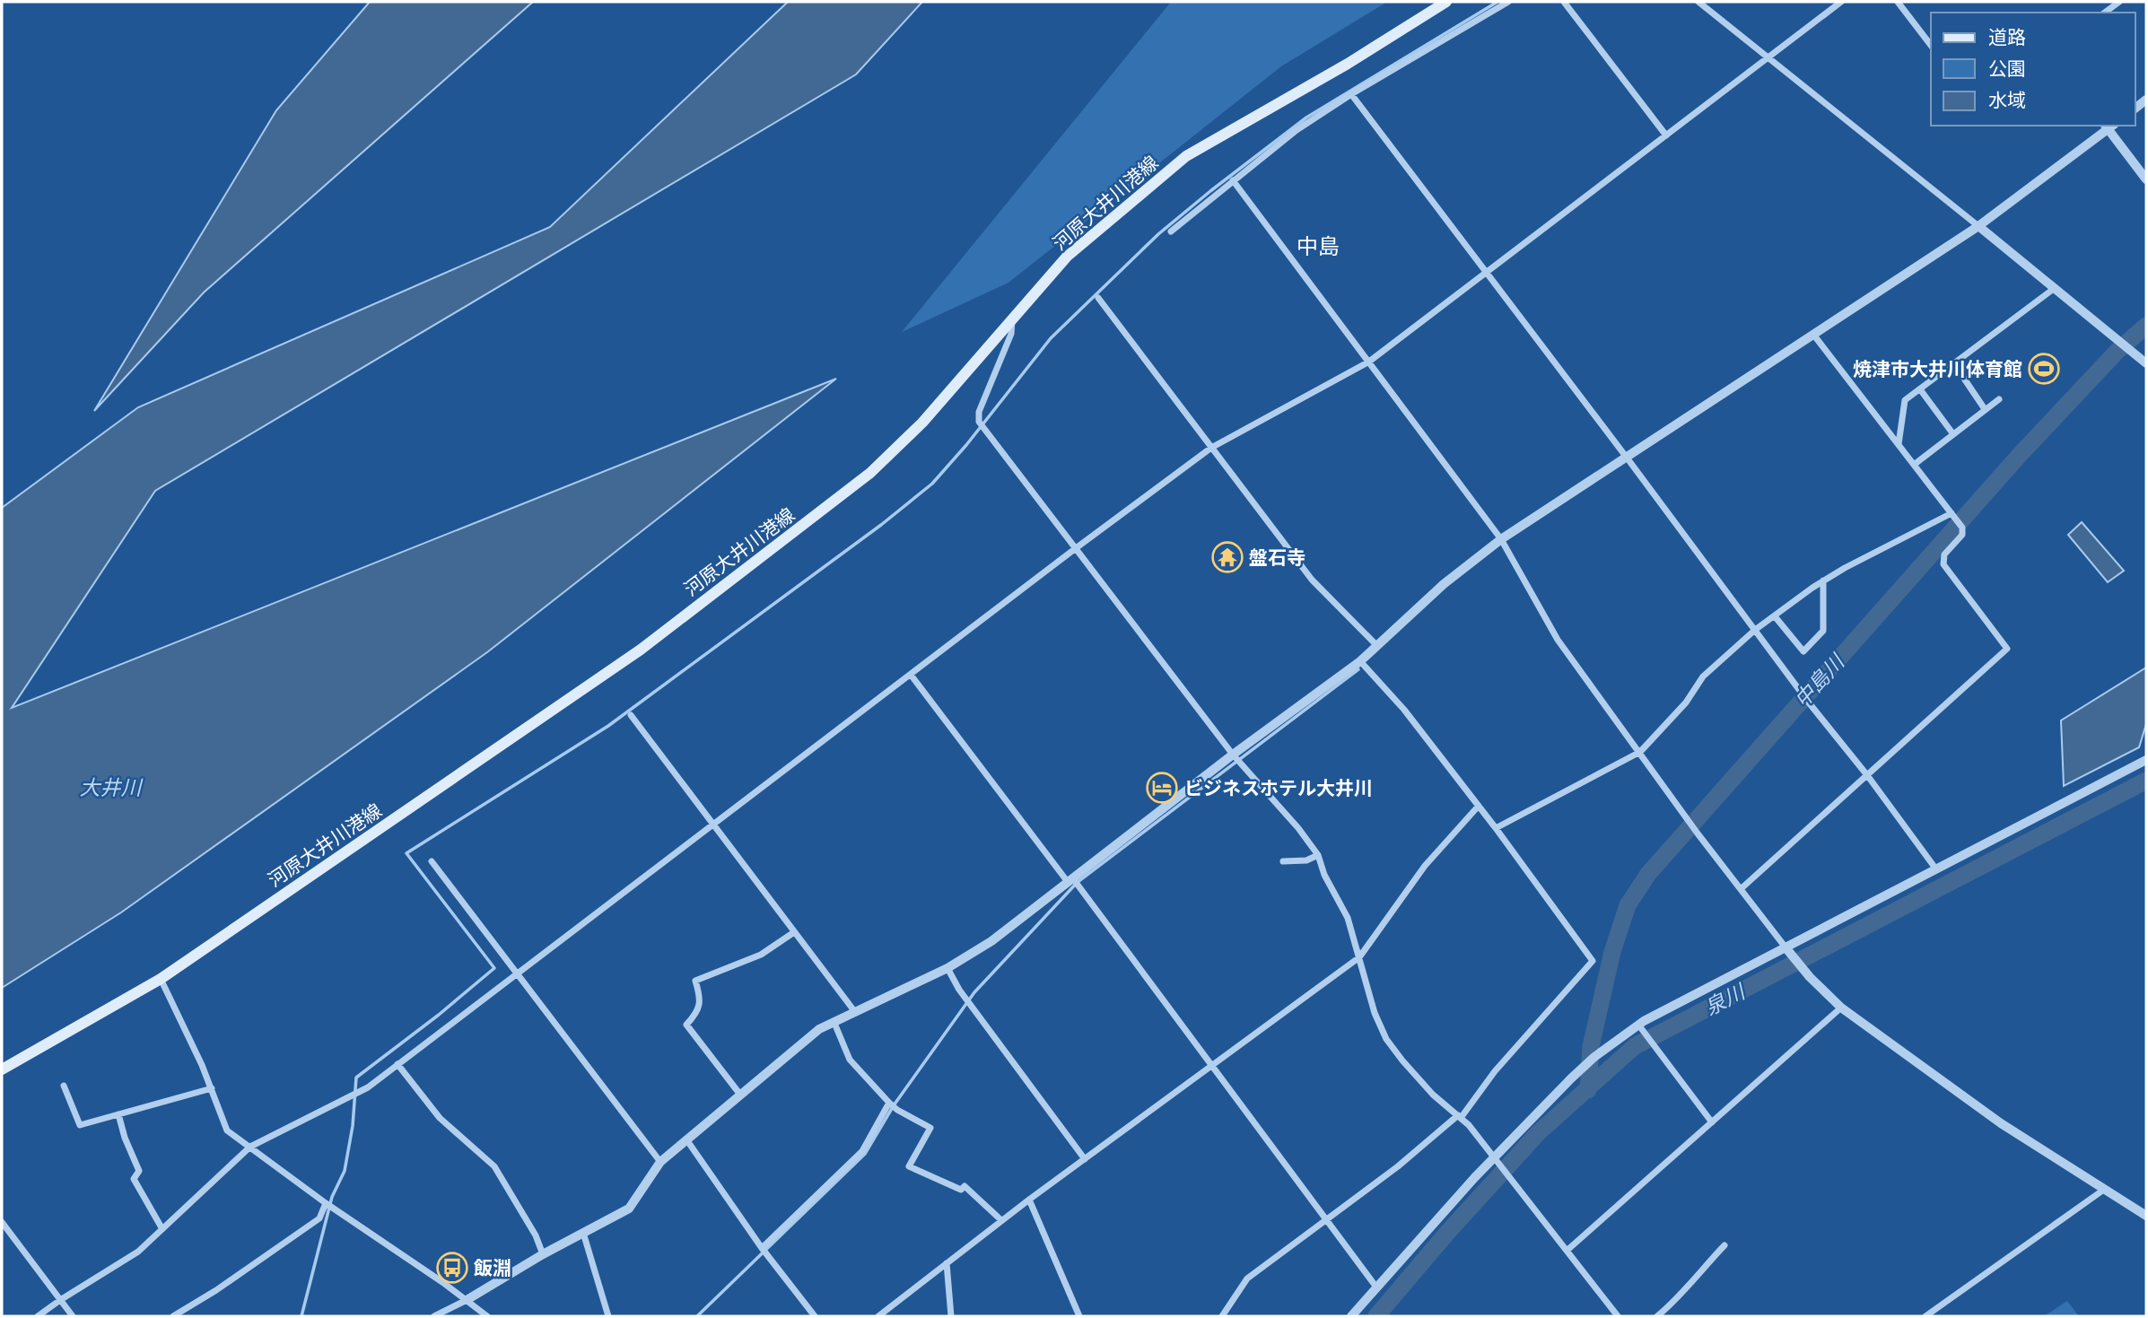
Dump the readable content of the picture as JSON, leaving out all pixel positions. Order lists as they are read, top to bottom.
{
  "streets": {
    "main road": ["河原大井川港線"]
  },
  "districts": ["中島"],
  "water": ["中島川", "大井川", "泉川"],
  "places": {
    "sports": ["焼津市大井川体育館"],
    "temple": ["盤石寺"],
    "hotel": ["ビジネスホテル大井川"],
    "bus stop": ["飯淵"]
  },
  "legend": ["道路", "公園", "水域"]
}
